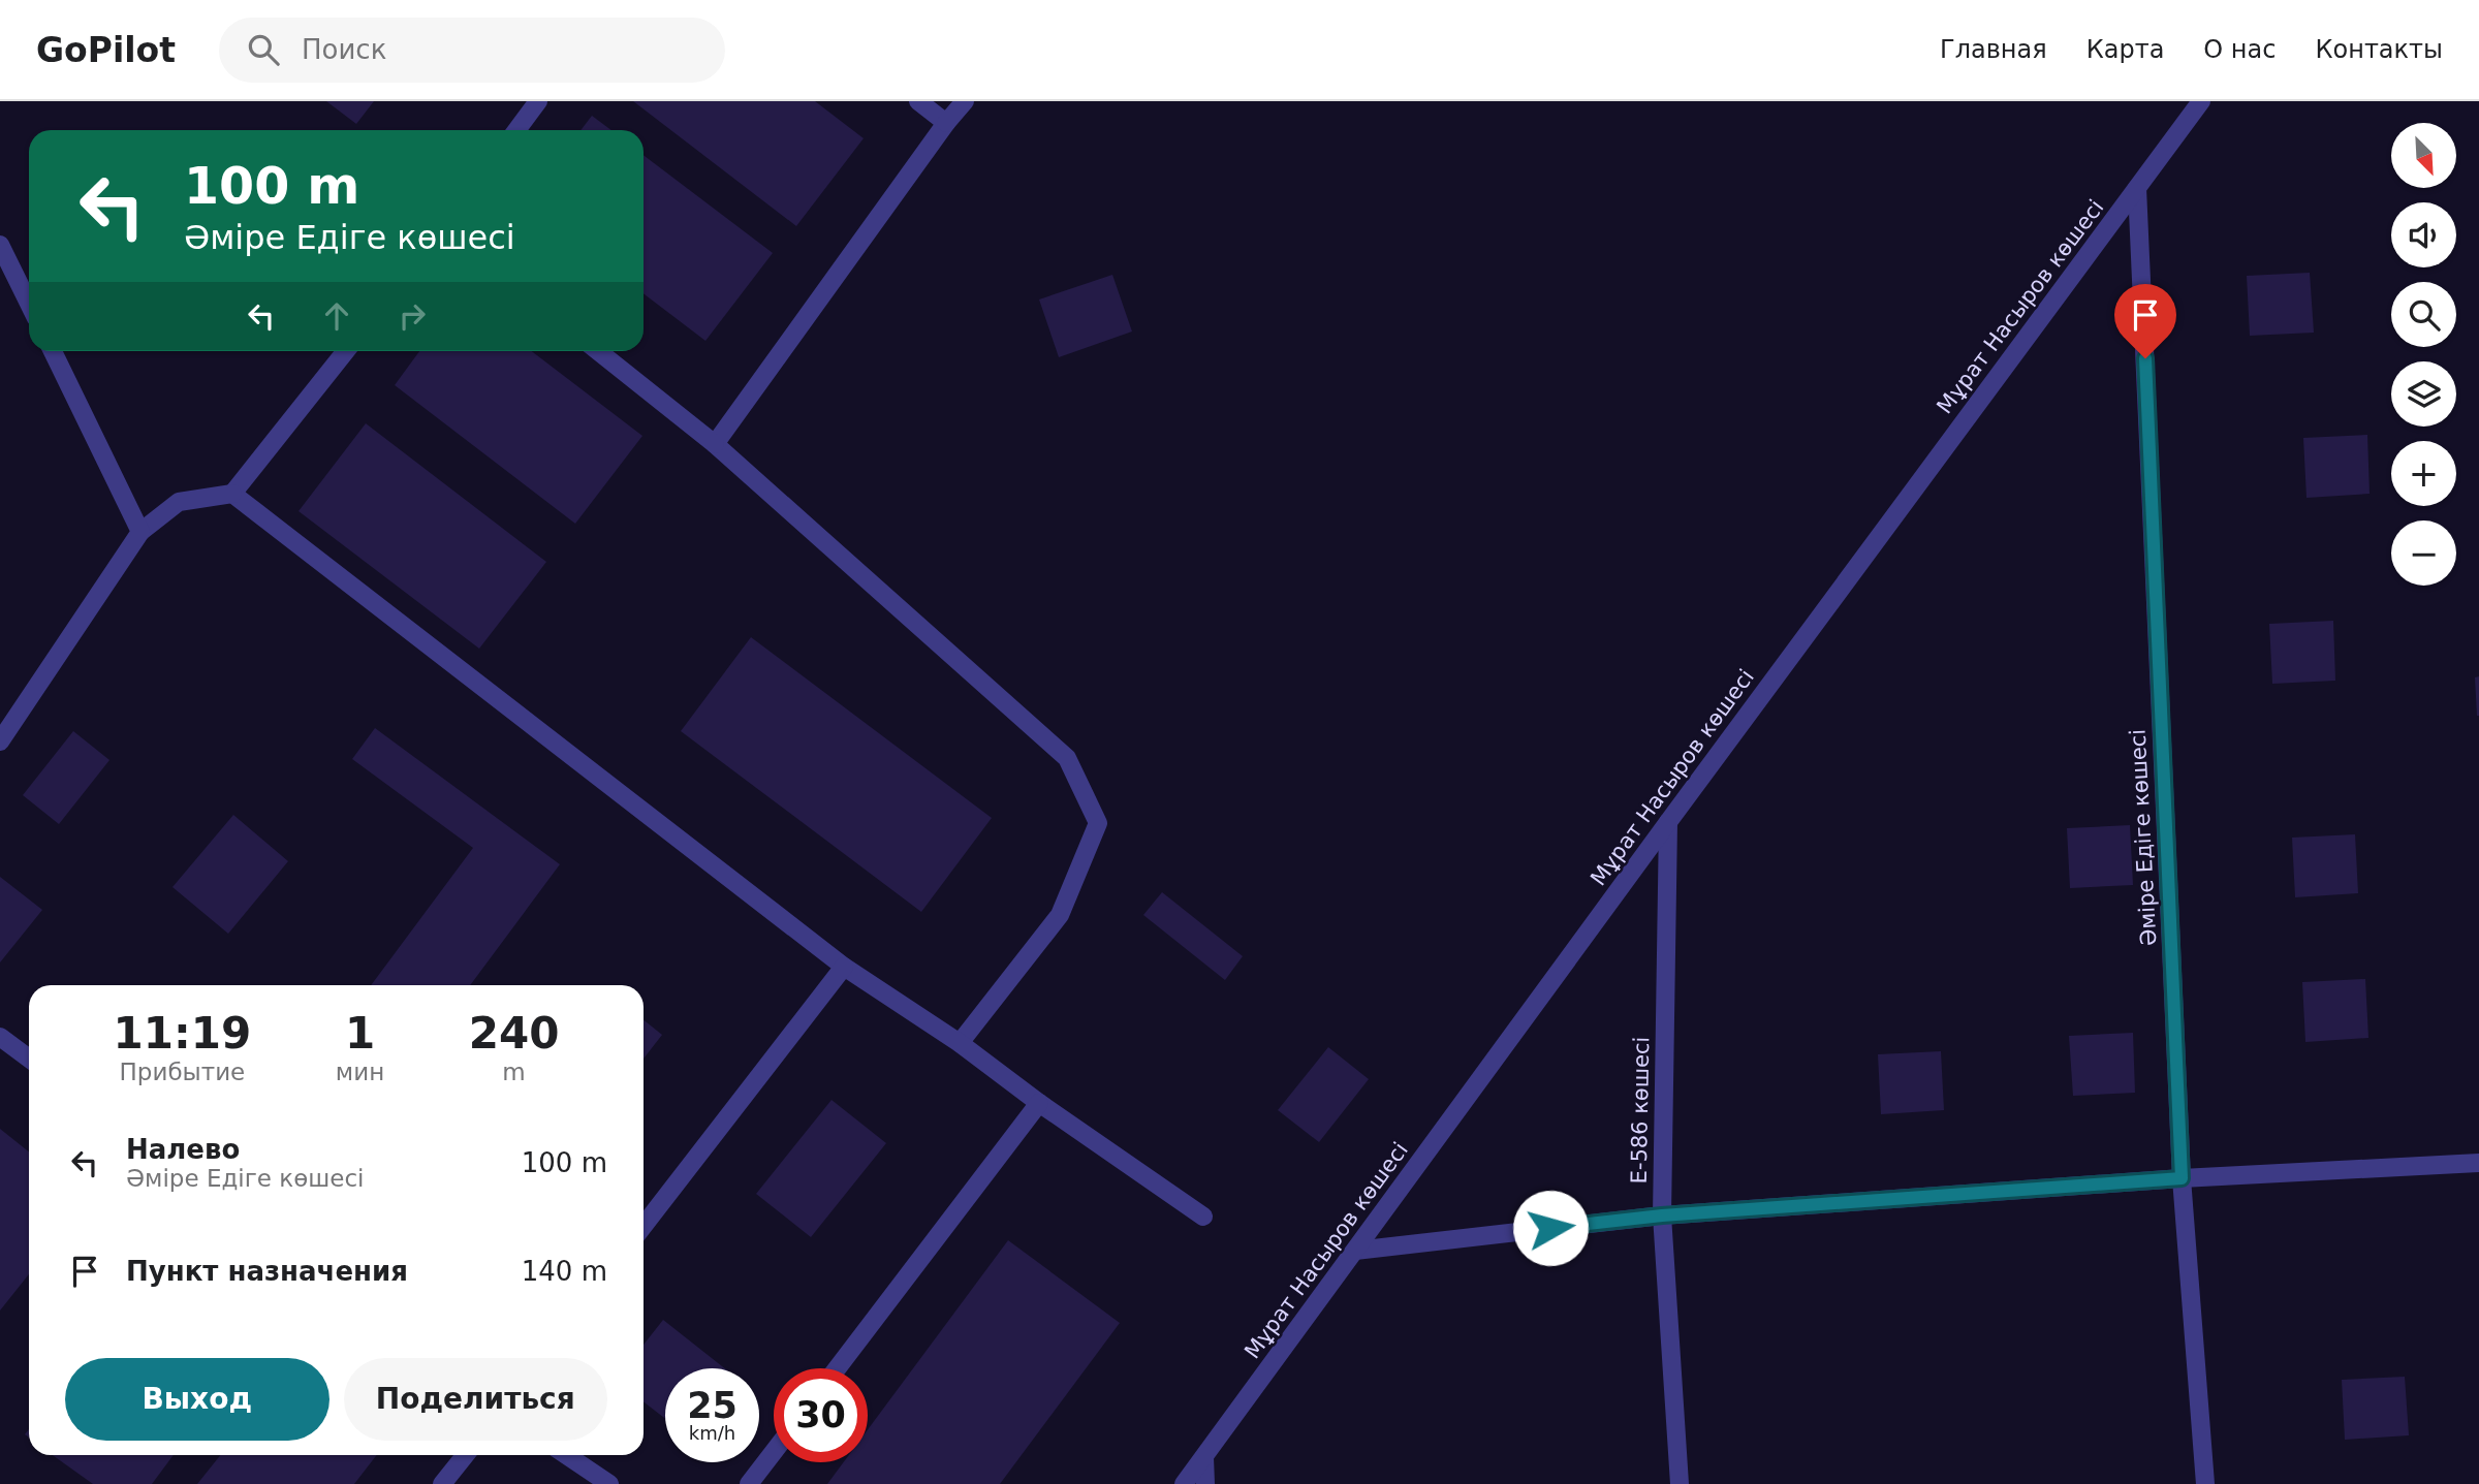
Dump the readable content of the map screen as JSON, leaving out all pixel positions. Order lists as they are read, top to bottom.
{
  "streets": {
    "street": ["Мұрат Насыров көшесі", "Әміре Едіге көшесі", "Е-586 көшесі"]
  },
  "crossings": [
    ["Мұрат Насыров көшесі", "Әміре Едіге көшесі"],
    ["Мұрат Насыров көшесі", "Е-586 көшесі"]
  ],
  "north": "bottom right",
  "page": {
    "header": "GoPilot",
    "search": "Поиск",
    "nav": [
      "Главная",
      "Карта",
      "О нас",
      "Контакты"
    ],
    "map_buttons": ["+", "−"],
    "turn": ["100 m", "Әміре Едіге көшесі"],
    "eta": [
      "11:19",
      "Прибытие",
      "1",
      "мин",
      "240",
      "m"
    ],
    "list": [
      {
        "name": "Налево",
        "note": "Әміре Едіге көшесі",
        "value": "100 m"
      },
      {
        "name": "Пункт назначения",
        "value": "140 m"
      }
    ],
    "buttons": ["Выход", "Поделиться"],
    "speed": "25 km/h",
    "limit": "30"
  }
}
